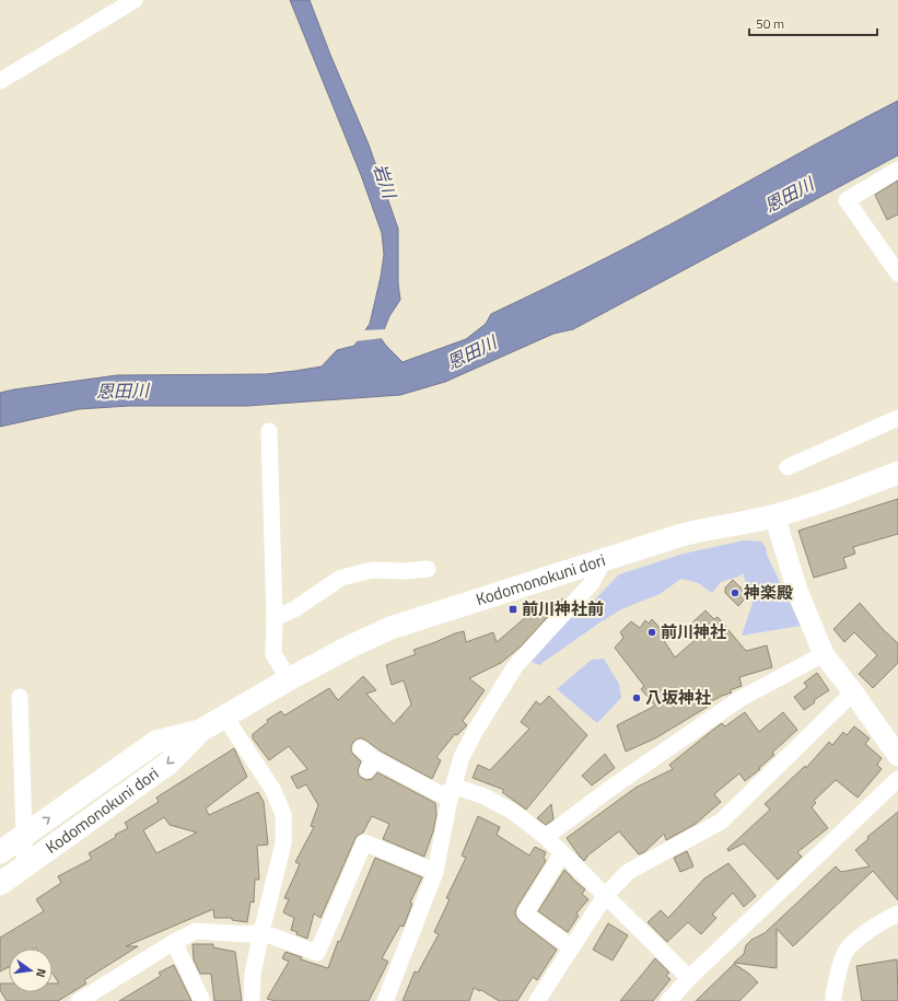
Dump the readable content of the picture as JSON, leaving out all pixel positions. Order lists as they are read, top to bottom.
{
  "streets": {
    "main road": ["Kodomonokuni dori"]
  },
  "water": ["岩川", "恩田川"],
  "places": {
    "other": ["神楽殿", "前川神社", "八坂神社"],
    "transit": ["前川神社前"]
  },
  "scale_bar": "50 m",
  "north": "right"
}
